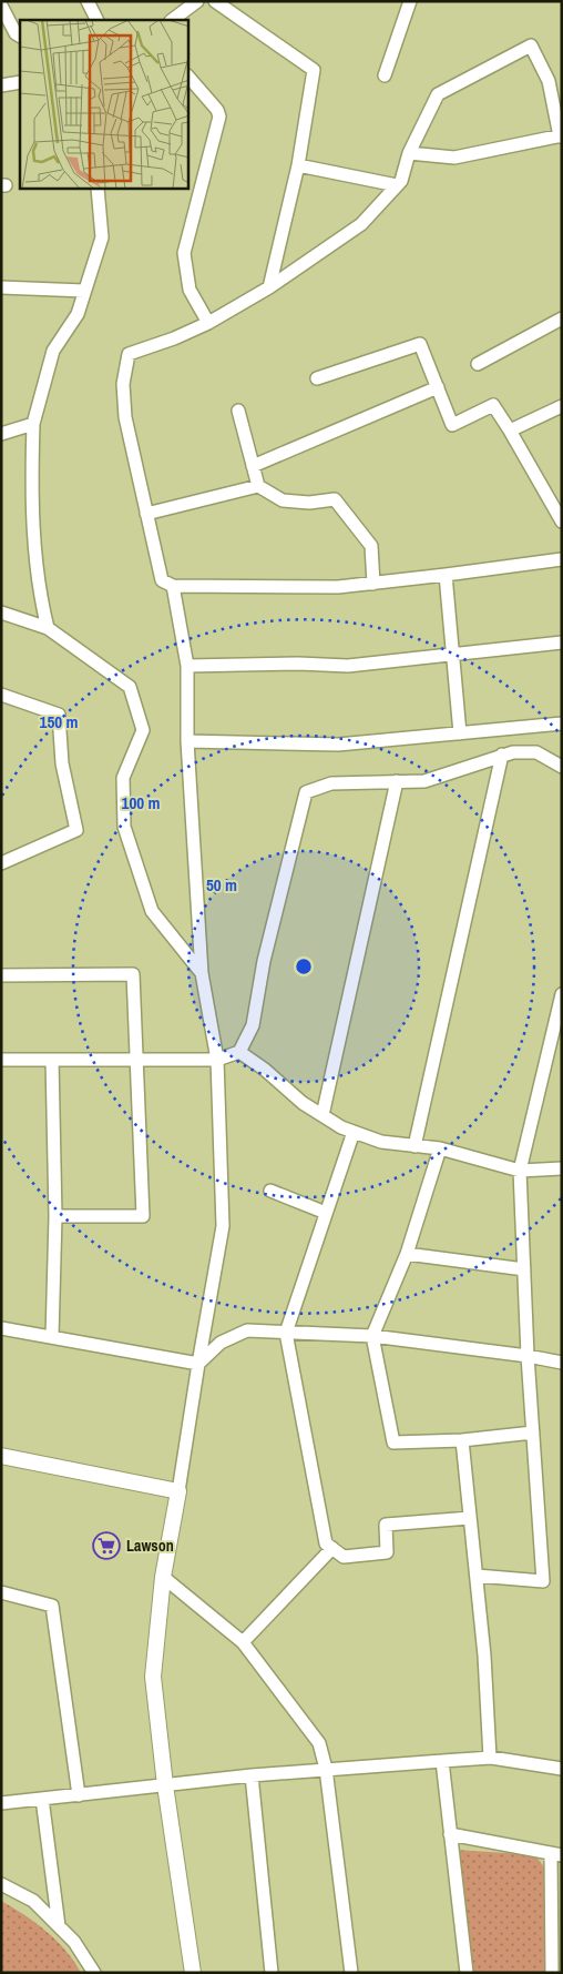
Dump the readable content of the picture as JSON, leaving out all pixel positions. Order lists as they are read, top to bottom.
{
  "places": {
    "supermarket": ["Lawson"]
  },
  "rings": ["150 m", "100 m", "50 m"]
}
